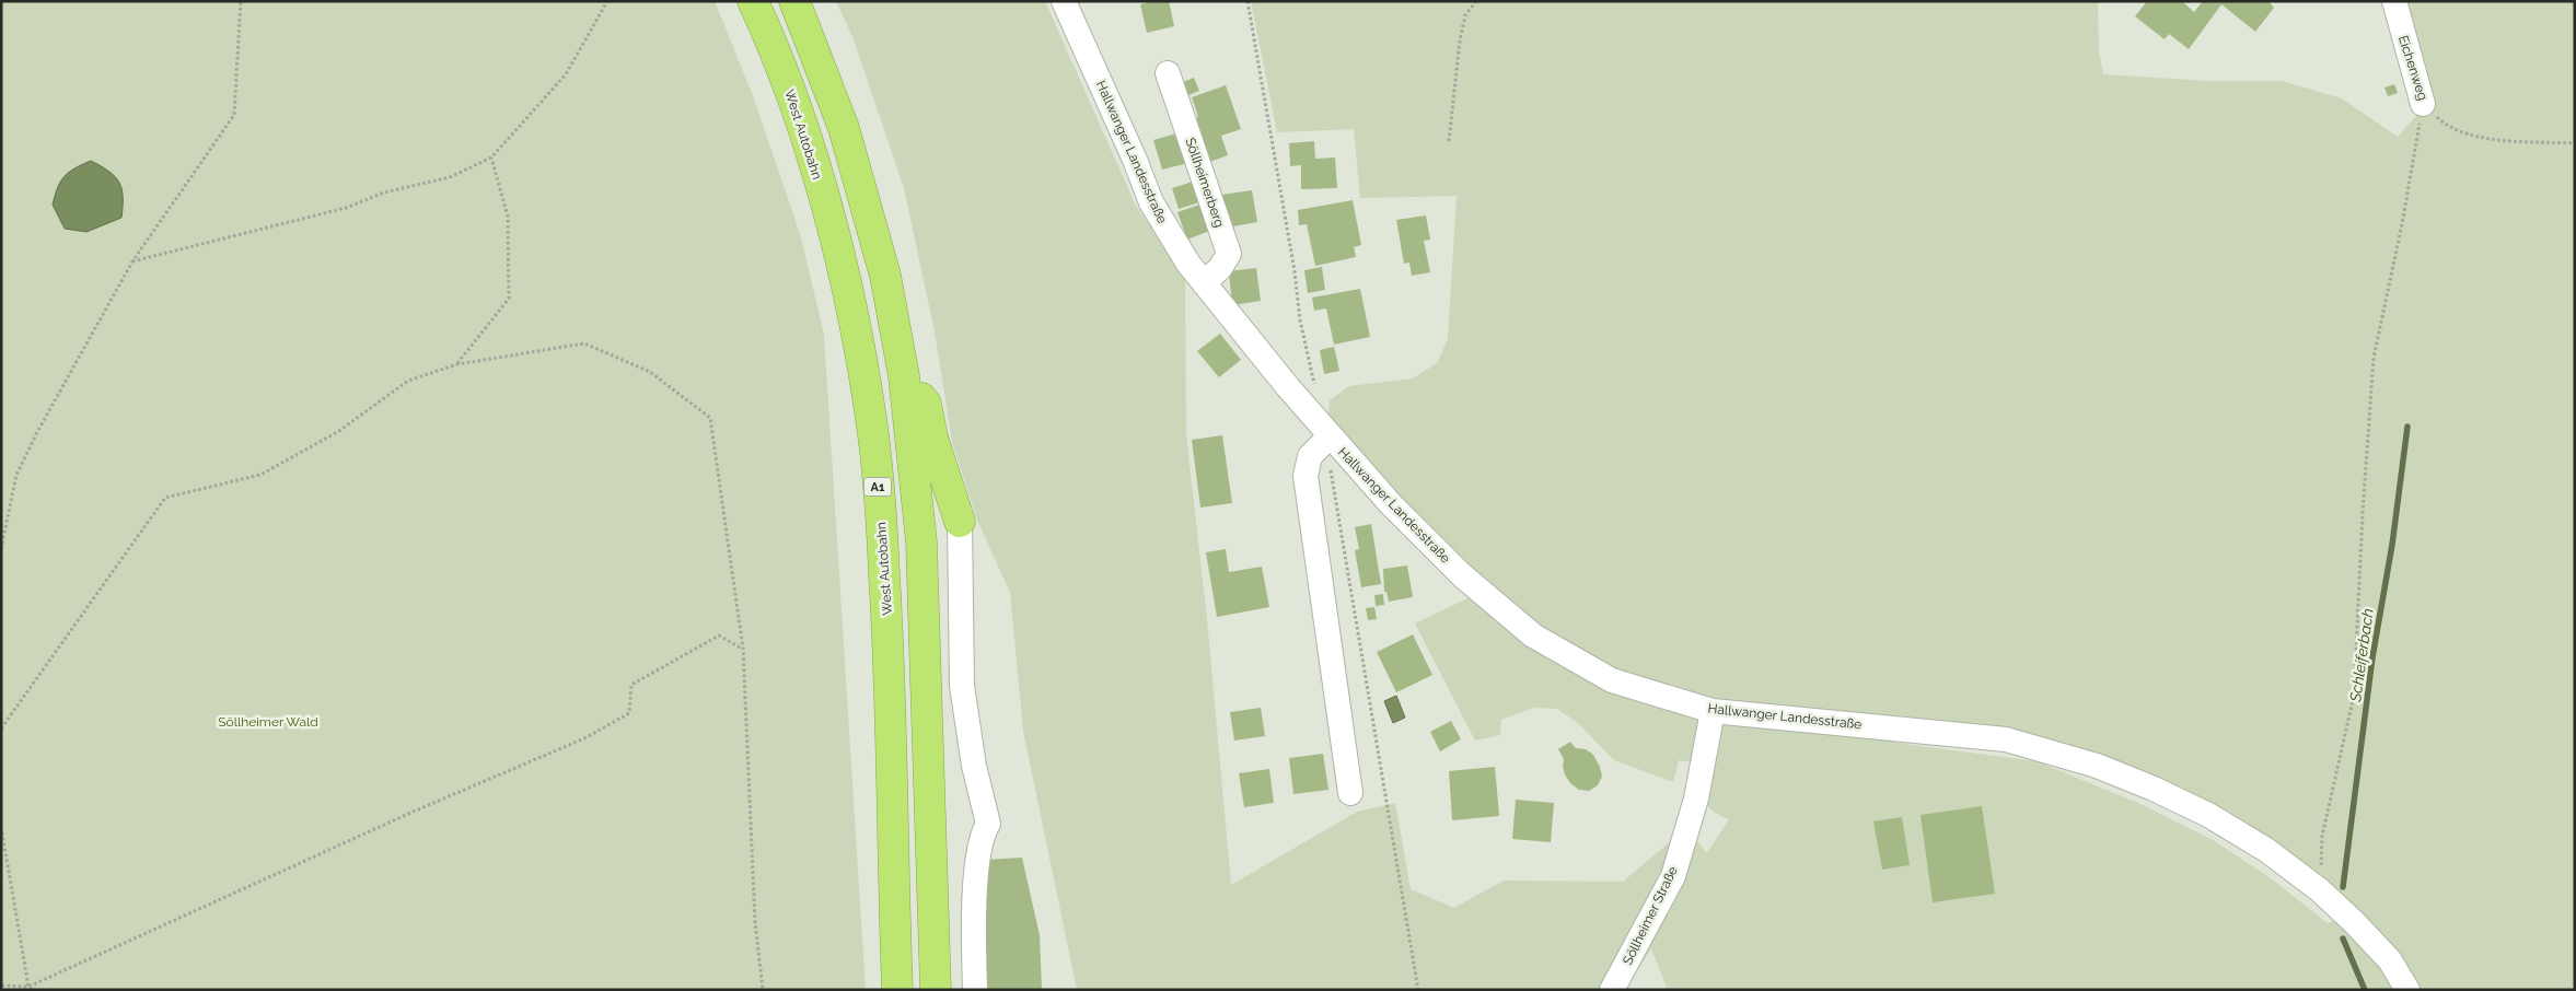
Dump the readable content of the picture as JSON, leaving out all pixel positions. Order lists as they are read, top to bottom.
{
  "streets": {
    "highway": ["West Autobahn", "A1"],
    "street": [
      "Eichenweg",
      "Hallwanger Landesstraße",
      "Söllheimerberg",
      "Söllheimer Straße"
    ]
  },
  "crossings": [
    ["Hallwanger Landesstraße", "Söllheimerberg"],
    ["Hallwanger Landesstraße", "Söllheimer Straße"]
  ],
  "water": ["Schleiferbach"],
  "parks": ["Söllheimer Wald"]
}
